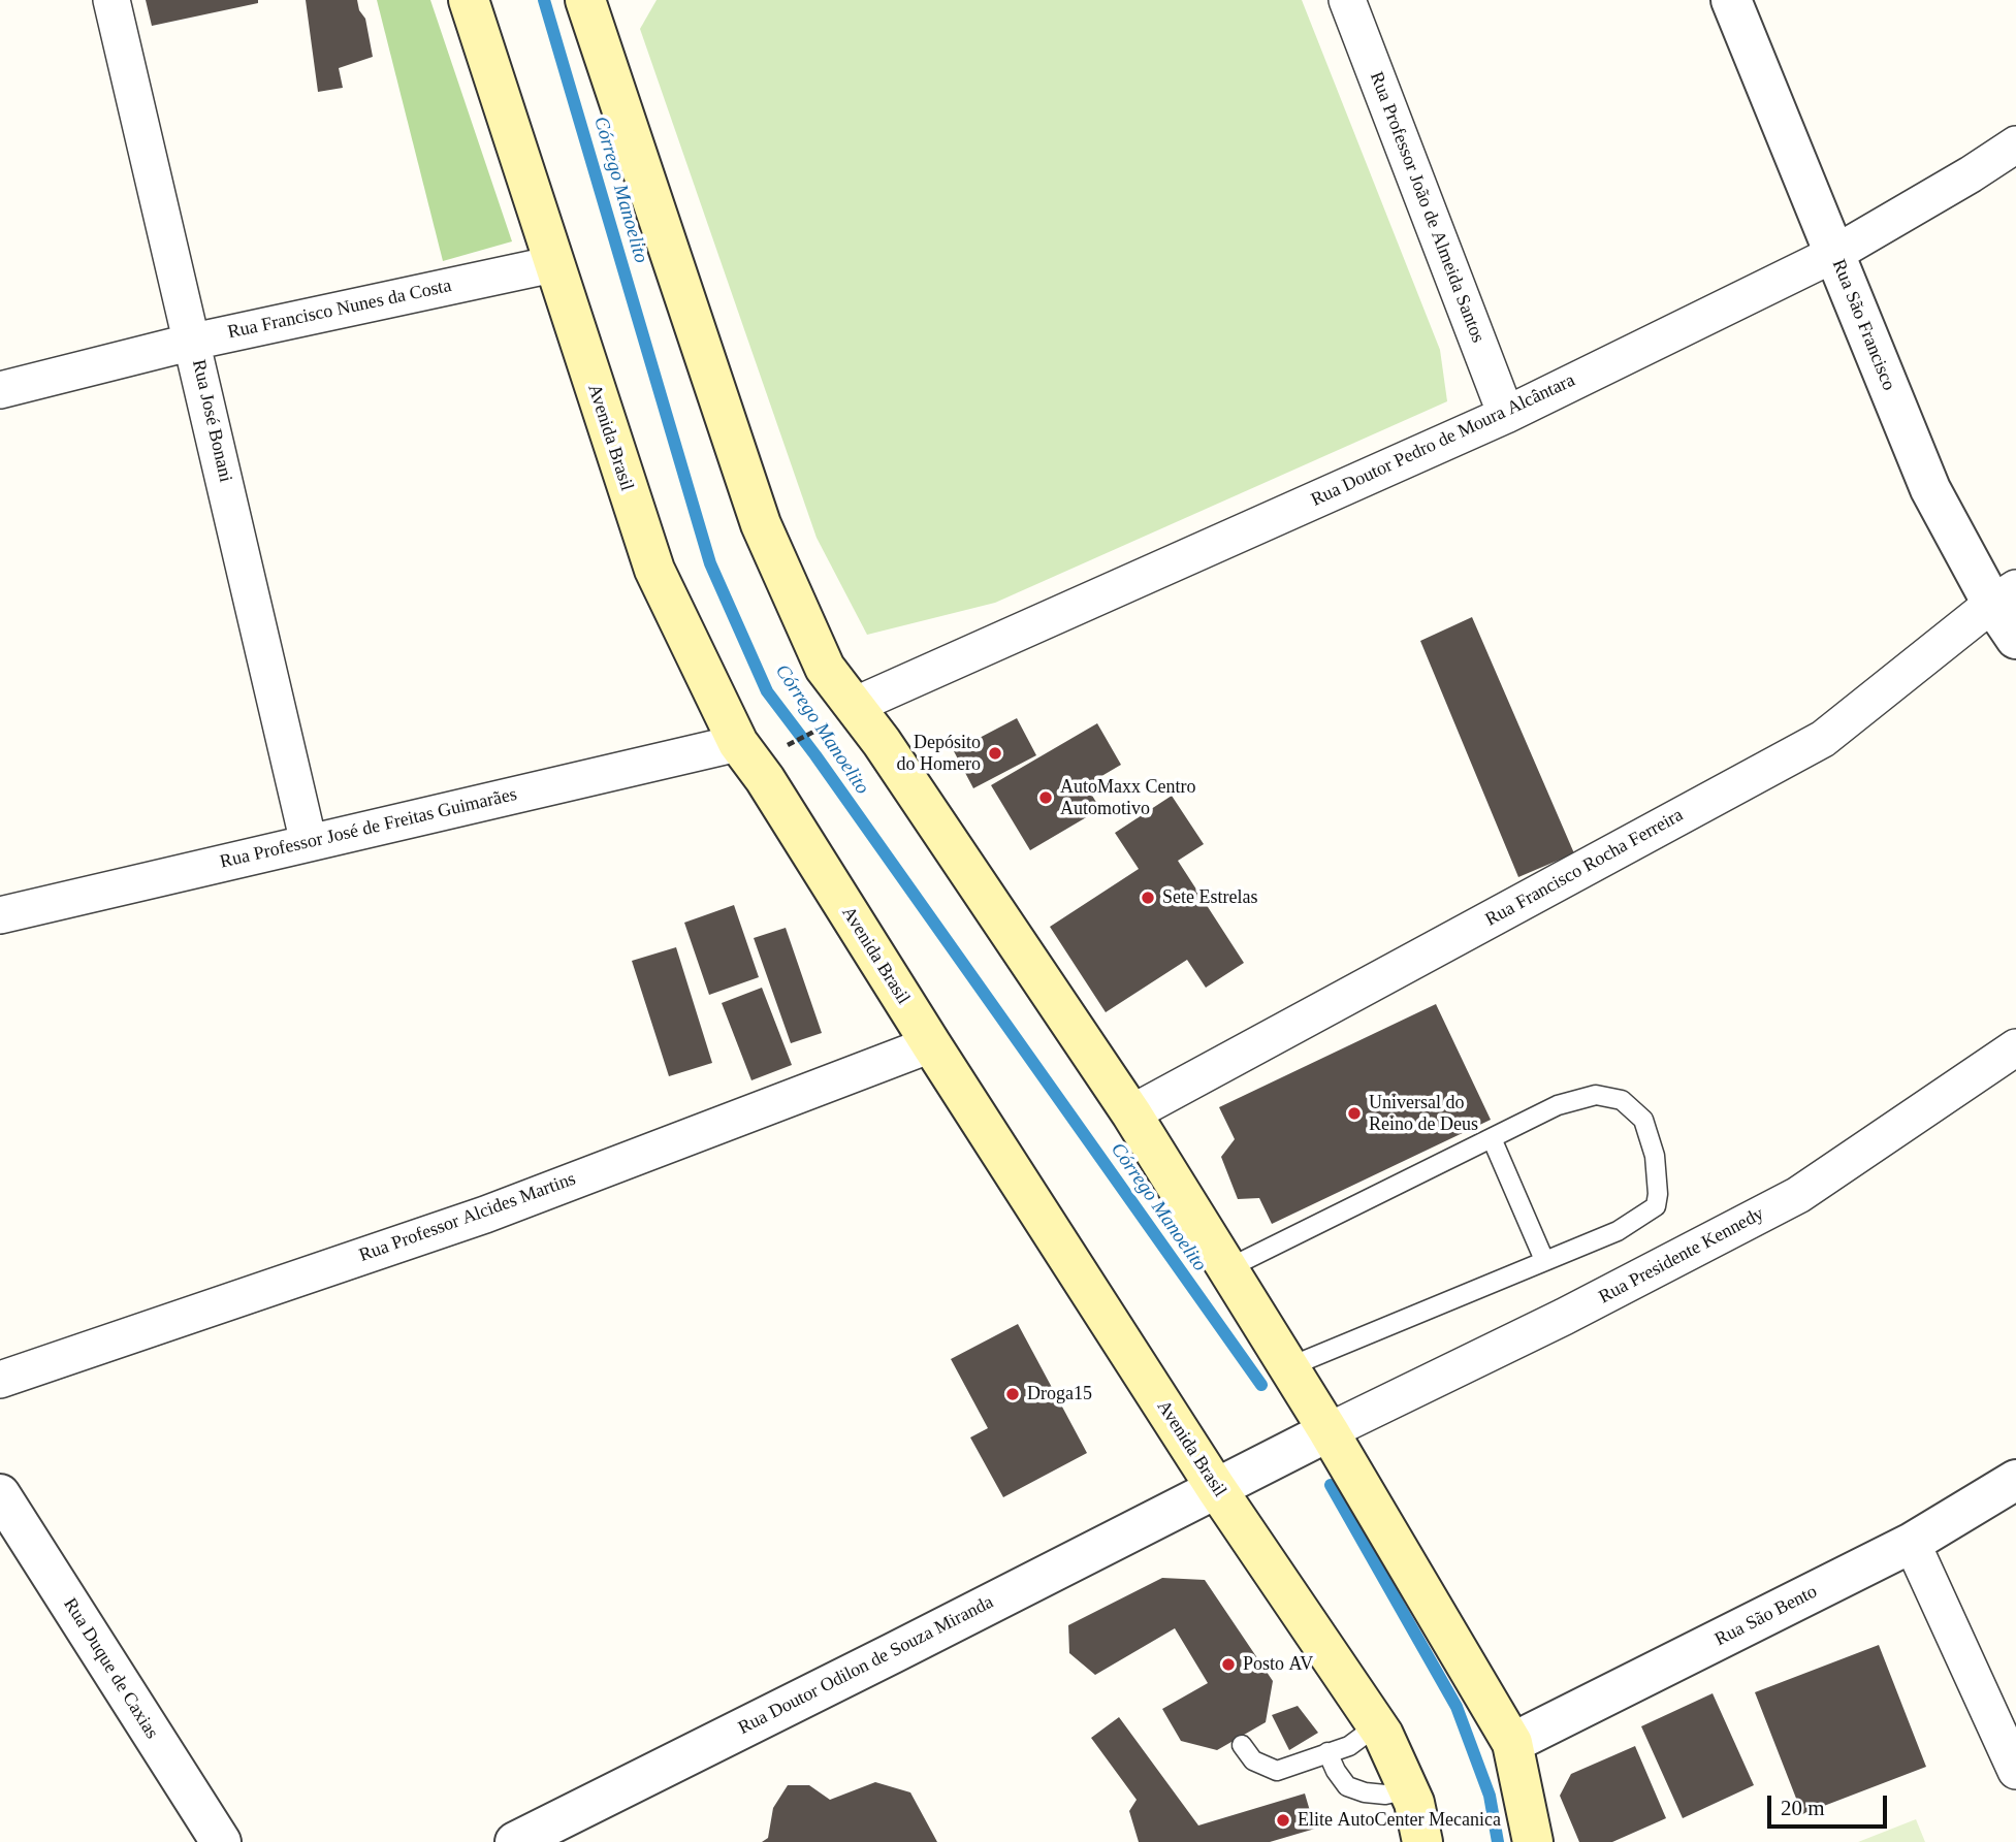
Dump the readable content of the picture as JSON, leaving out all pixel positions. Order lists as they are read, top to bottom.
{
  "streets": {
    "main road": ["Avenida Brasil"],
    "street": [
      "Rua Professor João de Almeida Santos",
      "Rua Francisco Nunes da Costa",
      "Rua São Francisco",
      "Rua José Bonani",
      "Rua Doutor Pedro de Moura Alcântara",
      "Rua Professor José de Freitas Guimarães",
      "Rua Francisco Rocha Ferreira",
      "Rua Professor Alcides Martins",
      "Rua Presidente Kennedy",
      "Rua São Bento",
      "Rua Doutor Odilon de Souza Miranda",
      "Rua Duque de Caxias"
    ]
  },
  "crossings": [
    ["Rua Professor João de Almeida Santos", "Rua Doutor Pedro de Moura Alcântara"],
    ["Rua Francisco Nunes da Costa", "Rua José Bonani"],
    ["Rua Francisco Nunes da Costa", "Avenida Brasil"],
    ["Rua São Francisco", "Rua Doutor Pedro de Moura Alcântara"],
    ["Rua São Francisco", "Rua Francisco Rocha Ferreira"],
    ["Rua José Bonani", "Rua Professor José de Freitas Guimarães"],
    ["Avenida Brasil", "Rua Professor José de Freitas Guimarães"],
    ["Avenida Brasil", "Rua Professor Alcides Martins"],
    ["Avenida Brasil", "Rua Doutor Odilon de Souza Miranda"],
    ["Rua Presidente Kennedy", "Rua Doutor Odilon de Souza Miranda"]
  ],
  "water": ["Córrego Manoelito"],
  "places": [
    "Depósito do Homero",
    "AutoMaxx Centro Automotivo",
    "Sete Estrelas",
    "Universal do Reino de Deus",
    "Droga15",
    "Posto AV",
    "Elite AutoCenter Mecanica"
  ],
  "scale_bar": "20 m"
}
